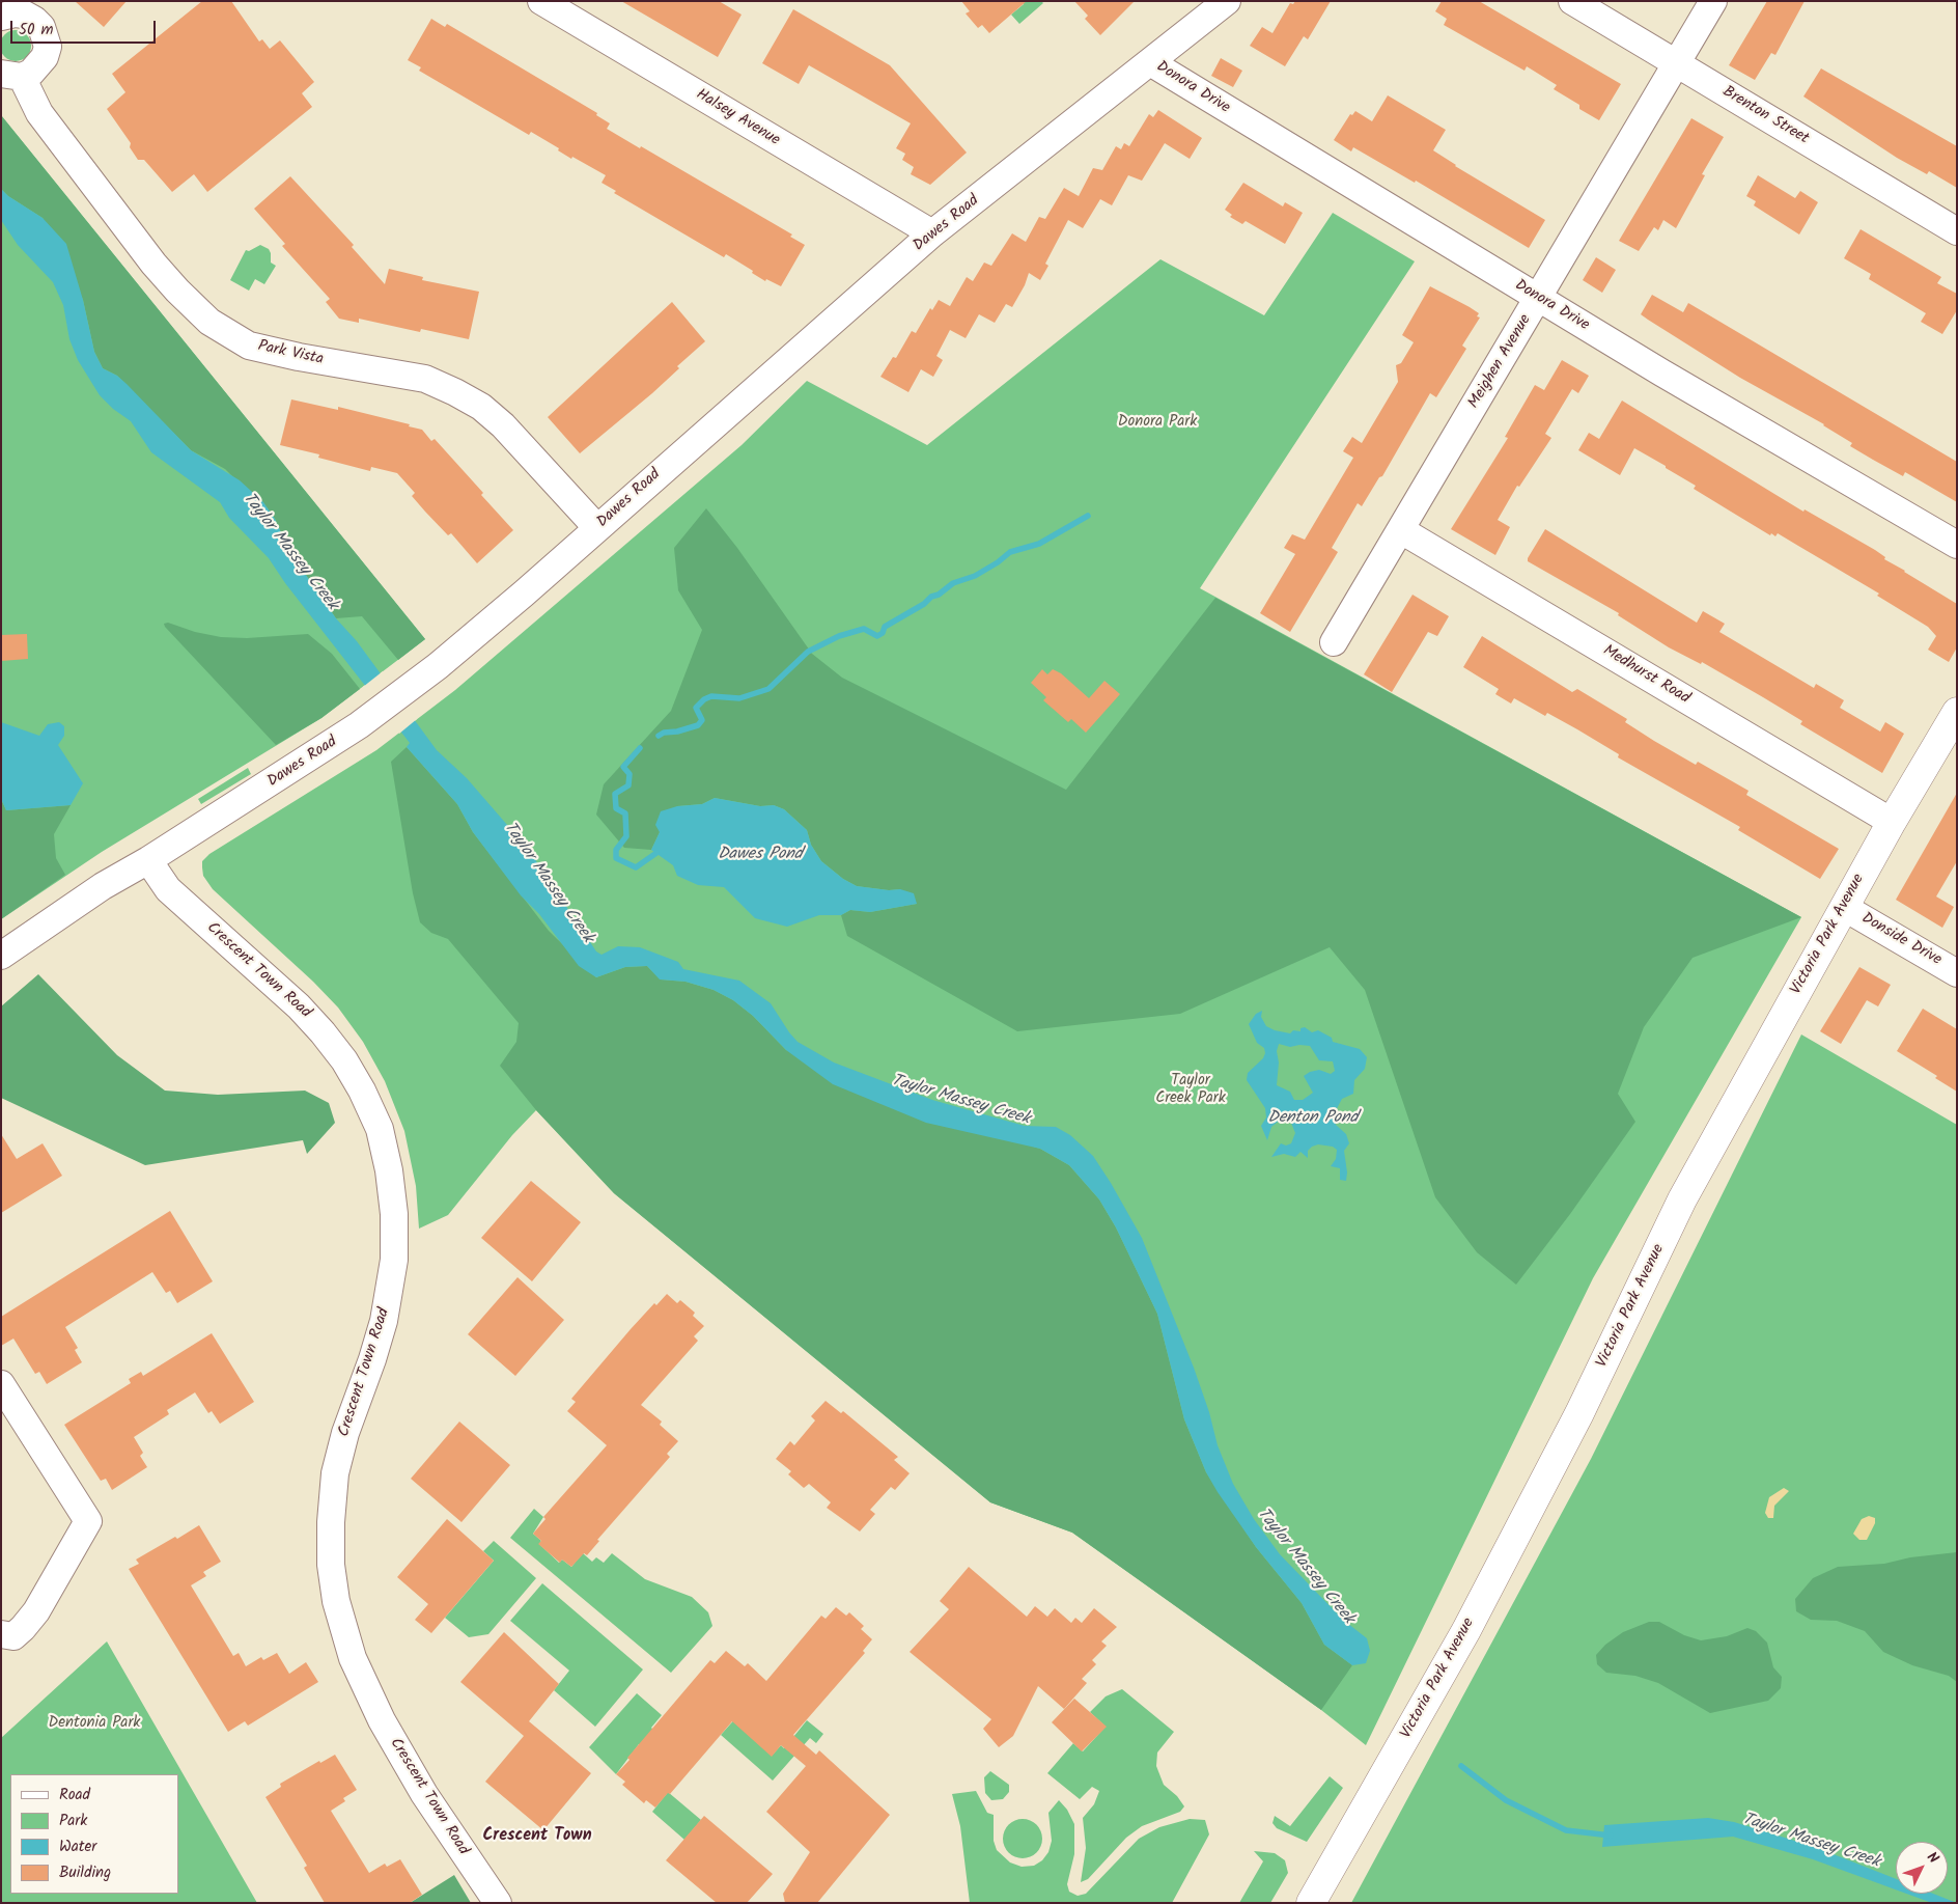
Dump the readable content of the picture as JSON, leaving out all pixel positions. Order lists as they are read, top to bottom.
{
  "streets": {
    "main road": ["Victoria Park Avenue"],
    "street": [
      "Donora Drive",
      "Brenton Street",
      "Halsey Avenue",
      "Dawes Road",
      "Park Vista",
      "Meighen Avenue",
      "Medhurst Road",
      "Donside Drive",
      "Crescent Town Road"
    ]
  },
  "crossings": [
    ["Donora Drive", "Dawes Road"],
    ["Donora Drive", "Meighen Avenue"],
    ["Brenton Street", "Meighen Avenue"],
    ["Halsey Avenue", "Dawes Road"],
    ["Dawes Road", "Park Vista"],
    ["Dawes Road", "Crescent Town Road"],
    ["Meighen Avenue", "Medhurst Road"],
    ["Medhurst Road", "Victoria Park Avenue"],
    ["Victoria Park Avenue", "Donside Drive"]
  ],
  "districts": ["Crescent Town"],
  "water": ["Taylor Massey Creek", "Dawes Pond", "Denton Pond"],
  "parks": ["Donora Park", "Taylor Creek Park", "Dentonia Park"],
  "legend": [
    "Road",
    "Park",
    "Water",
    "Building"
  ],
  "scale_bar": "50 m",
  "north": "top right"
}
